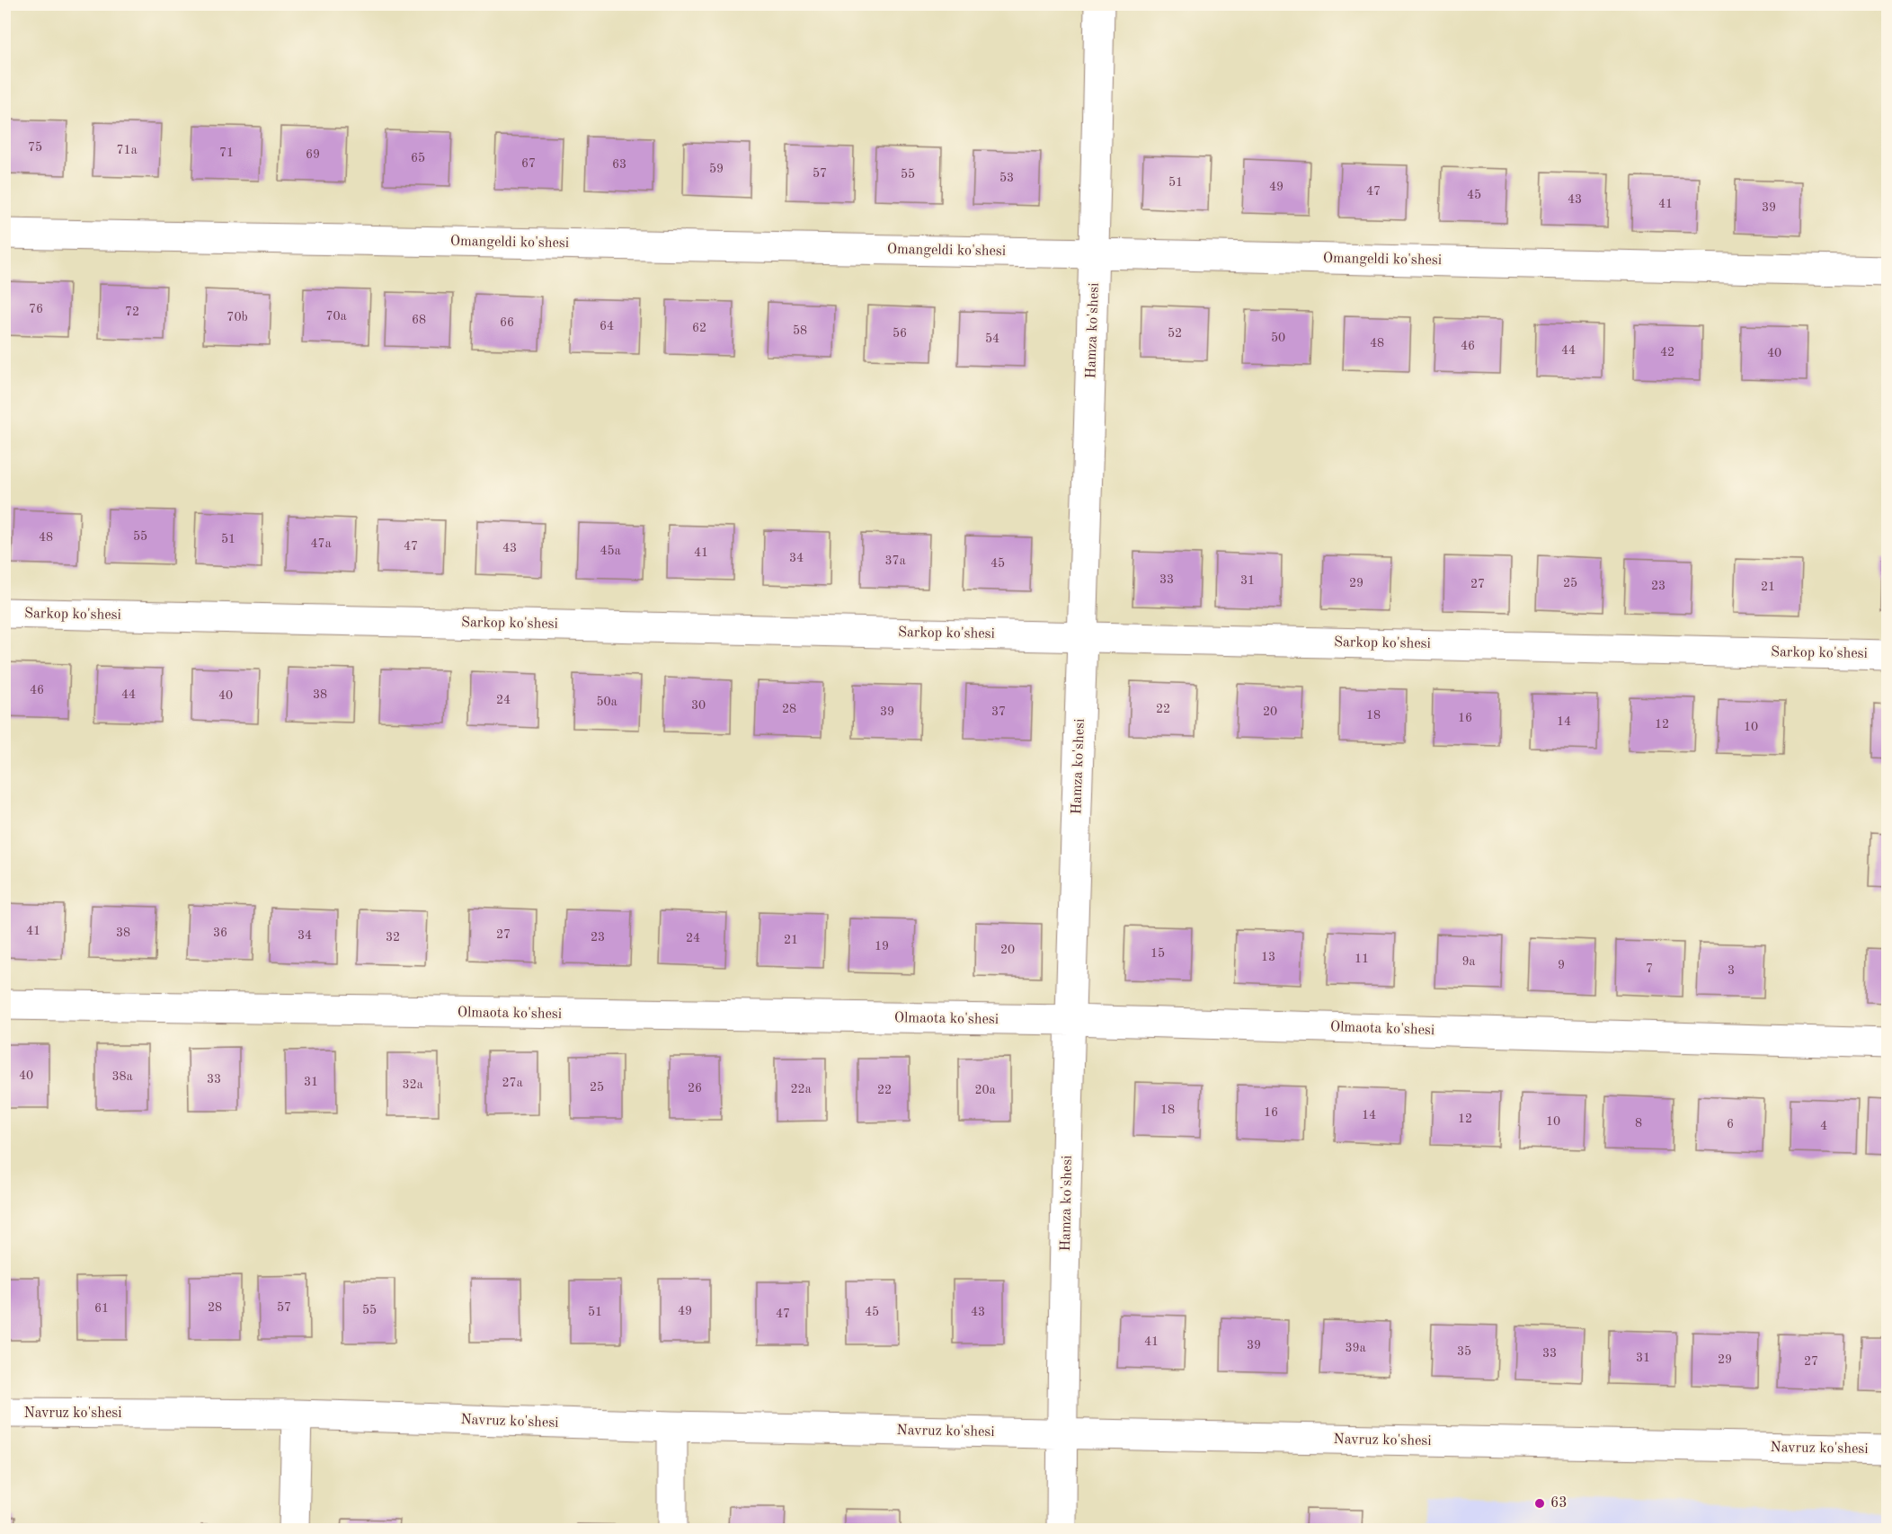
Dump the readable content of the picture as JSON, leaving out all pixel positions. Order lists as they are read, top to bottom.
{
  "streets": {
    "street": [
      "Omangeldi ko'shesi",
      "Hamza ko'shesi",
      "Sarkop ko'shesi",
      "Olmaota ko'shesi",
      "Navruz ko'shesi"
    ]
  },
  "crossings": [
    ["Omangeldi ko'shesi", "Hamza ko'shesi"],
    ["Hamza ko'shesi", "Sarkop ko'shesi"],
    ["Hamza ko'shesi", "Olmaota ko'shesi"],
    ["Hamza ko'shesi", "Navruz ko'shesi"]
  ],
  "places": ["63"],
  "house_numbers": [
    "75",
    "71a",
    "71",
    "69",
    "65",
    "67",
    "63",
    "59",
    "57",
    "55",
    "53",
    "51",
    "49",
    "47",
    "45",
    "43",
    "41",
    "39",
    "76",
    "72",
    "70a",
    "70b",
    "68",
    "66",
    "64",
    "62",
    "58",
    "56",
    "52",
    "50",
    "54",
    "48",
    "46",
    "44",
    "42",
    "40",
    "55",
    "48",
    "51",
    "47a",
    "47",
    "43",
    "45a",
    "41",
    "34",
    "37a",
    "45",
    "33",
    "31",
    "29",
    "25",
    "27",
    "23",
    "21",
    "46",
    "44",
    "38",
    "40",
    "24",
    "50a",
    "30",
    "28",
    "22",
    "39",
    "37",
    "20",
    "18",
    "16",
    "14",
    "12",
    "10",
    "41",
    "38",
    "36",
    "27",
    "34",
    "32",
    "23",
    "24",
    "21",
    "19",
    "20",
    "15",
    "13",
    "11",
    "9a",
    "9",
    "7",
    "3",
    "40",
    "38a",
    "33",
    "31",
    "27a",
    "32a",
    "25",
    "26",
    "22a",
    "22",
    "20a",
    "18",
    "16",
    "14",
    "12",
    "10",
    "8",
    "6",
    "4",
    "28",
    "57",
    "61",
    "55",
    "49",
    "51",
    "45",
    "43",
    "47",
    "41",
    "39",
    "39a",
    "35",
    "33",
    "31",
    "29",
    "27"
  ]
}
